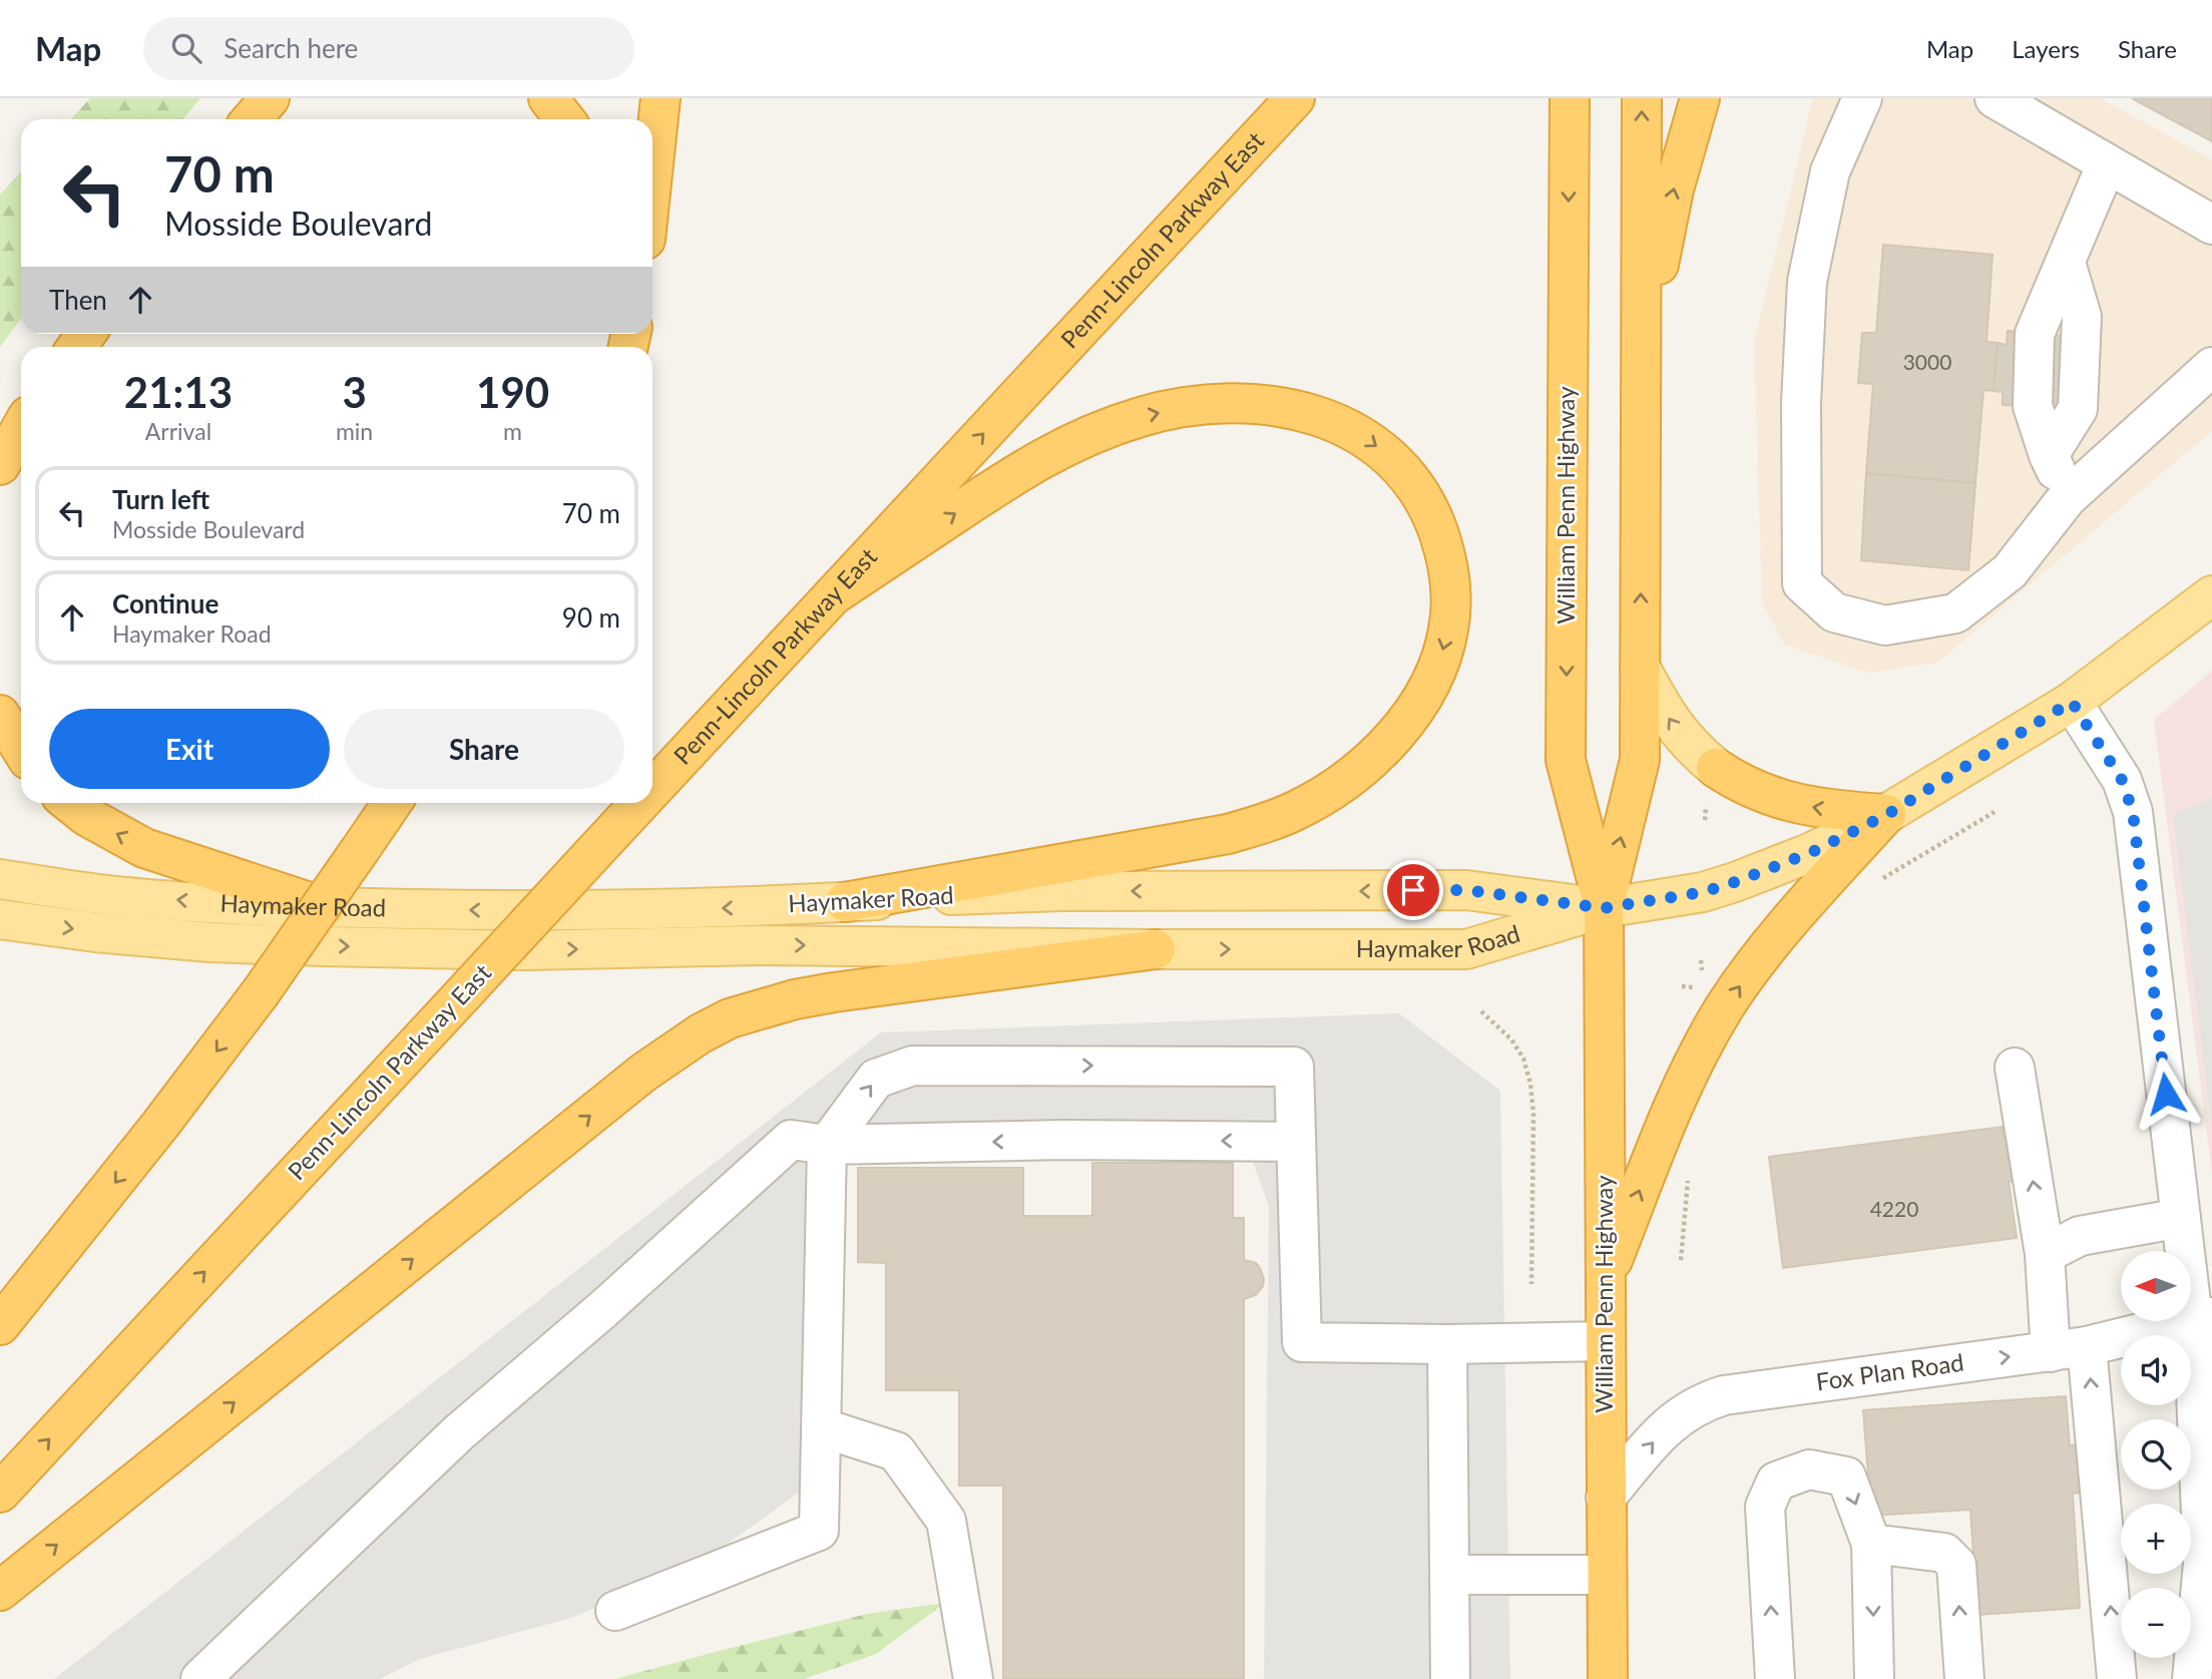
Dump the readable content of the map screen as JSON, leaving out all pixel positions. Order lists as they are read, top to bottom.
{
  "streets": {
    "highway": ["Penn-Lincoln Parkway East", "William Penn Highway"],
    "main road": ["Haymaker Road"],
    "lane": ["Fox Plan Road"]
  },
  "crossings": [
    ["William Penn Highway", "Haymaker Road"],
    ["William Penn Highway", "Fox Plan Road"]
  ],
  "house_numbers": ["3000", "4220"],
  "north": "left",
  "page": {
    "header": "Map",
    "search": "Search here",
    "nav": ["Map", "Layers", "Share"],
    "turn": ["70 m", "Mosside Boulevard"],
    "then": "Then",
    "eta": [
      "21:13",
      "Arrival",
      "3",
      "min",
      "190",
      "m"
    ],
    "list": [
      {
        "name": "Turn left",
        "note": "Mosside Boulevard",
        "value": "70 m"
      },
      {
        "name": "Continue",
        "note": "Haymaker Road",
        "value": "90 m"
      }
    ],
    "buttons": ["Exit", "Share"],
    "map_buttons": ["+", "−"]
  }
}
